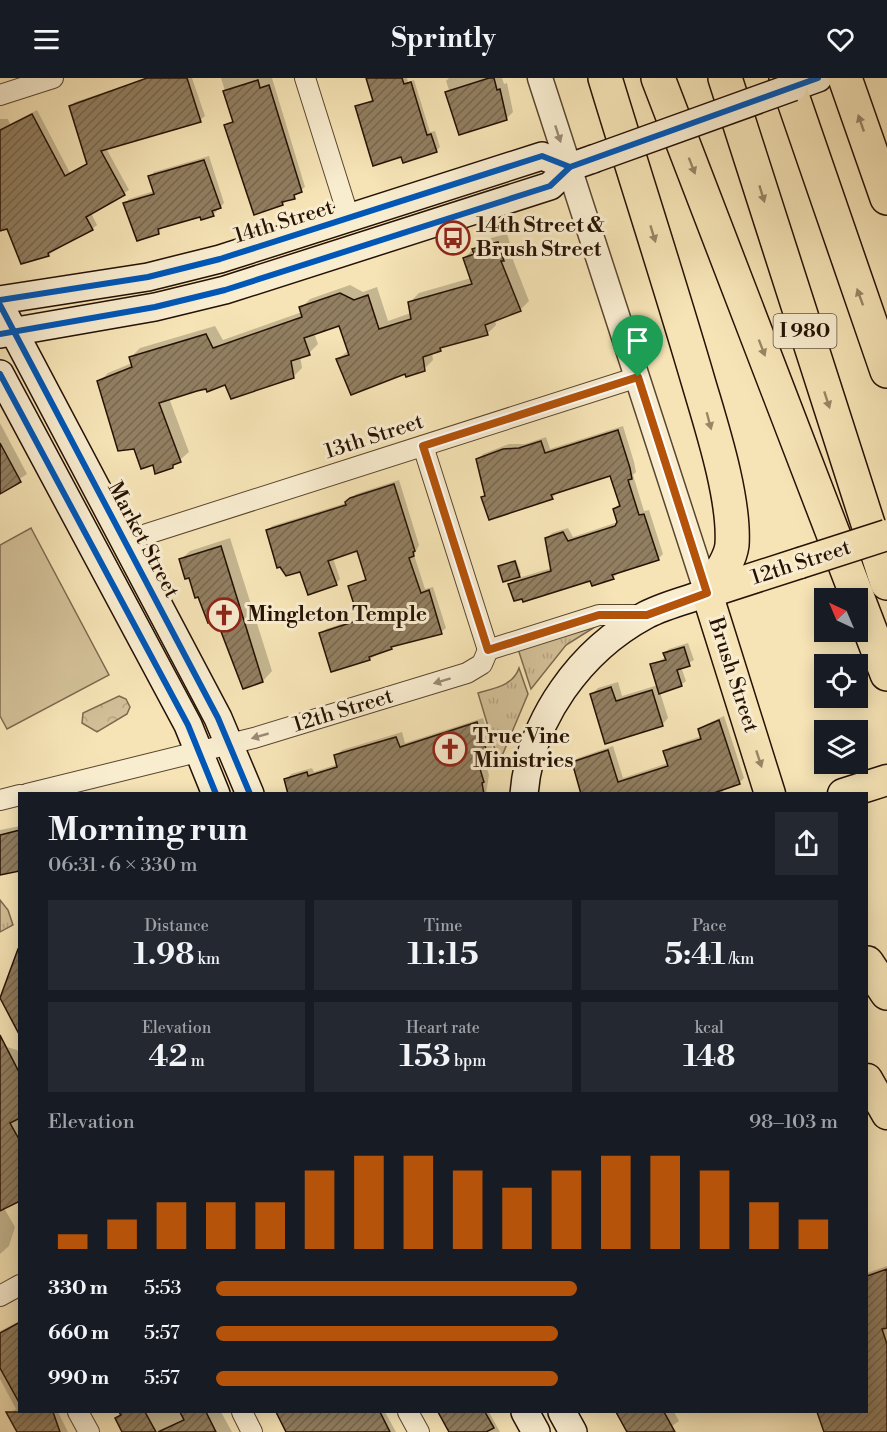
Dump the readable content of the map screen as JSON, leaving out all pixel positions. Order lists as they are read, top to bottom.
{
  "streets": {
    "highway": ["I 980"],
    "main road": [
      "14th Street",
      "Market Street",
      "12th Street",
      "Brush Street"
    ],
    "street": ["13th Street"]
  },
  "crossings": [
    ["14th Street", "Brush Street"],
    ["13th Street", "Market Street"],
    ["13th Street", "Brush Street"],
    ["Market Street", "12th Street"],
    ["12th Street", "Brush Street"]
  ],
  "one_way": ["Brush Street"],
  "places": {
    "bus stop": ["14th Street & Brush Street"],
    "church": ["Mingleton Temple", "True Vine Ministries"]
  },
  "north": "top left",
  "page": {
    "header": "Sprintly",
    "heading": ["Morning run", "06:31 · 6 × 330 m"],
    "stats": [
      ["Distance", "1.98 km"],
      ["Time", "11:15"],
      ["Pace", "5:41 /km"],
      ["Elevation", "42 m"],
      ["Heart rate", "153 bpm"],
      ["kcal", "148"]
    ],
    "chart": ["Elevation", "98–103 m"],
    "list": [
      {
        "name": "330 m",
        "note": "5:53"
      },
      {
        "name": "660 m",
        "note": "5:57"
      },
      {
        "name": "990 m",
        "note": "5:57"
      }
    ]
  }
}
